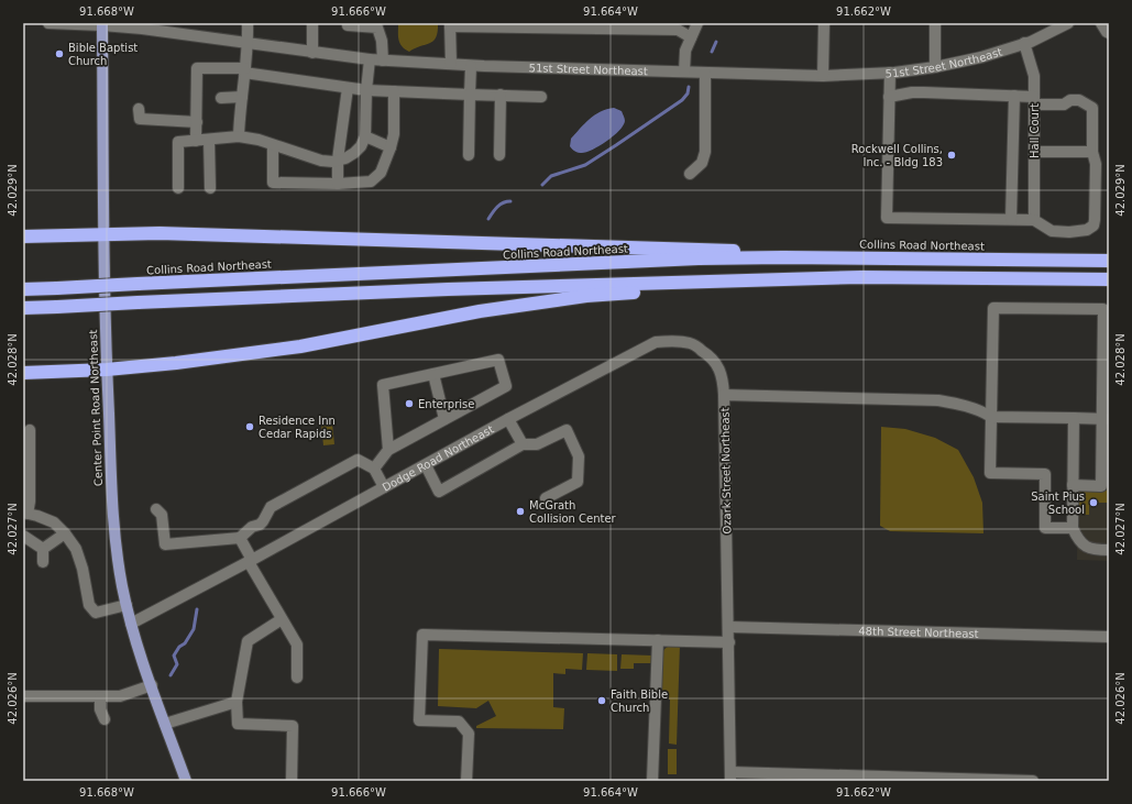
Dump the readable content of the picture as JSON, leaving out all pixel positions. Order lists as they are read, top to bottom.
{
  "streets": {
    "highway": ["Collins Road Northeast"],
    "main road": ["Center Point Road Northeast"],
    "street": [
      "51st Street Northeast",
      "Hall Court",
      "Dodge Road Northeast",
      "Ozark Street Northeast",
      "48th Street Northeast"
    ]
  },
  "crossings": [
    ["51st Street Northeast", "Hall Court"],
    ["51st Street Northeast", "Center Point Road Northeast"],
    ["Center Point Road Northeast", "Dodge Road Northeast"],
    ["Dodge Road Northeast", "Ozark Street Northeast"],
    ["Ozark Street Northeast", "48th Street Northeast"]
  ],
  "places": [
    "Bible Baptist Church",
    "Rockwell Collins, Inc. - Bldg 183",
    "Enterprise",
    "Residence Inn Cedar Rapids",
    "Saint Pius School",
    "McGrath Collision Center",
    "Faith Bible Church"
  ],
  "coordinates": [
    "91.668°W",
    "91.666°W",
    "91.664°W",
    "91.662°W",
    "42.029°N",
    "42.028°N",
    "42.027°N",
    "42.026°N"
  ]
}
